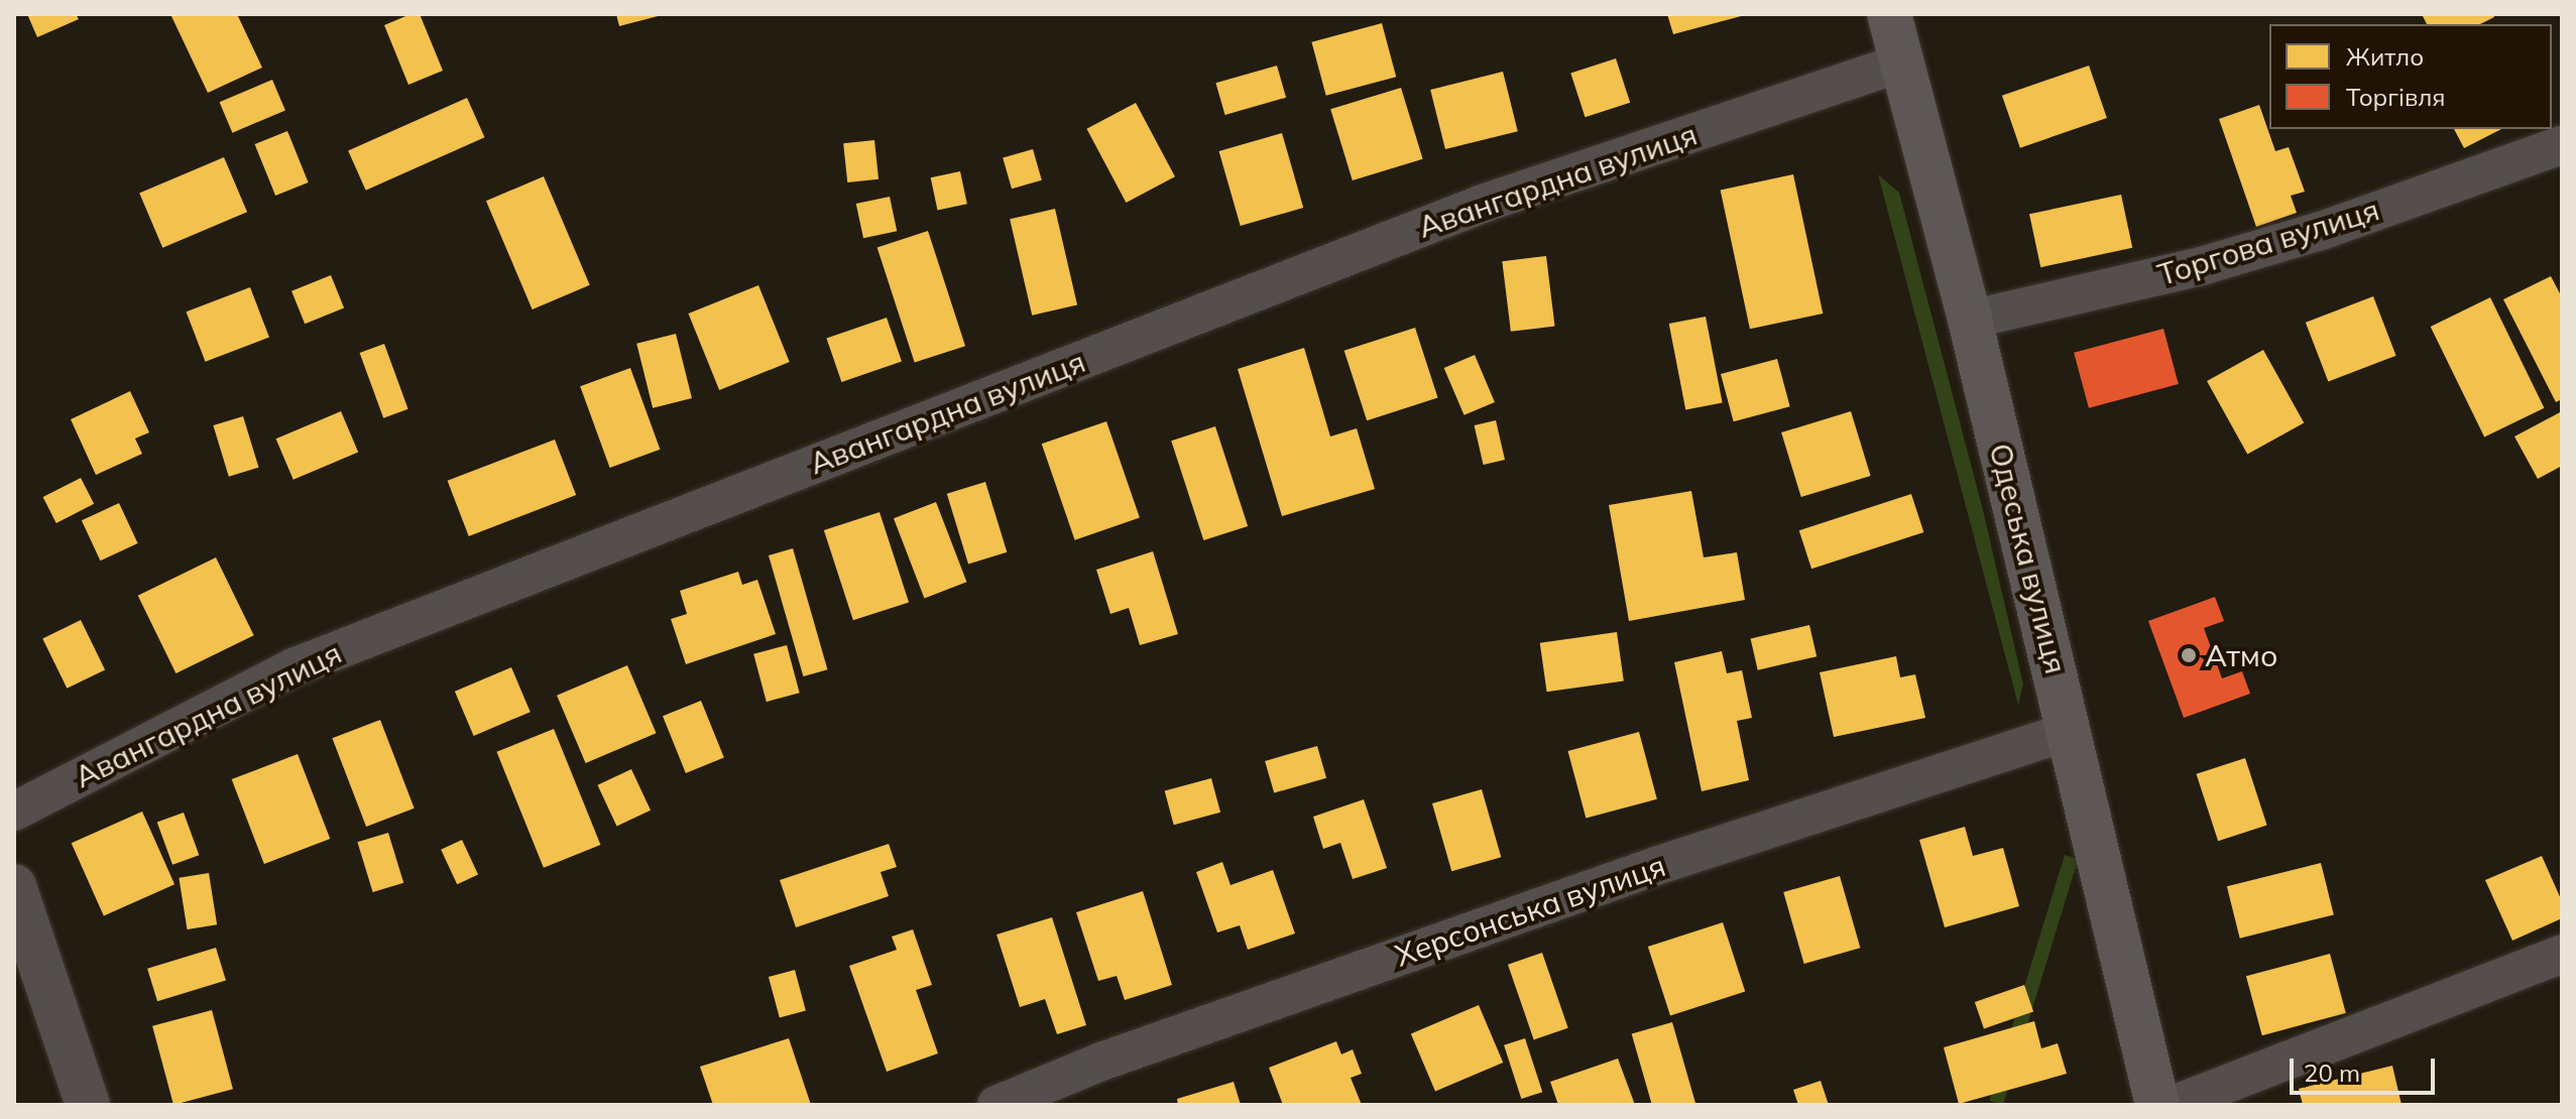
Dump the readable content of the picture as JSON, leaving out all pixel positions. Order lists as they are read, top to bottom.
{
  "streets": {
    "main road": ["Одеська вулиця"],
    "street": ["Авангардна вулиця", "Торгова вулиця", "Херсонська вулиця"]
  },
  "crossings": [
    ["Авангардна вулиця", "Одеська вулиця"],
    ["Торгова вулиця", "Одеська вулиця"],
    ["Одеська вулиця", "Херсонська вулиця"]
  ],
  "places": ["Атмо"],
  "legend": ["Житло", "Торгівля"],
  "scale_bar": "20 m"
}
